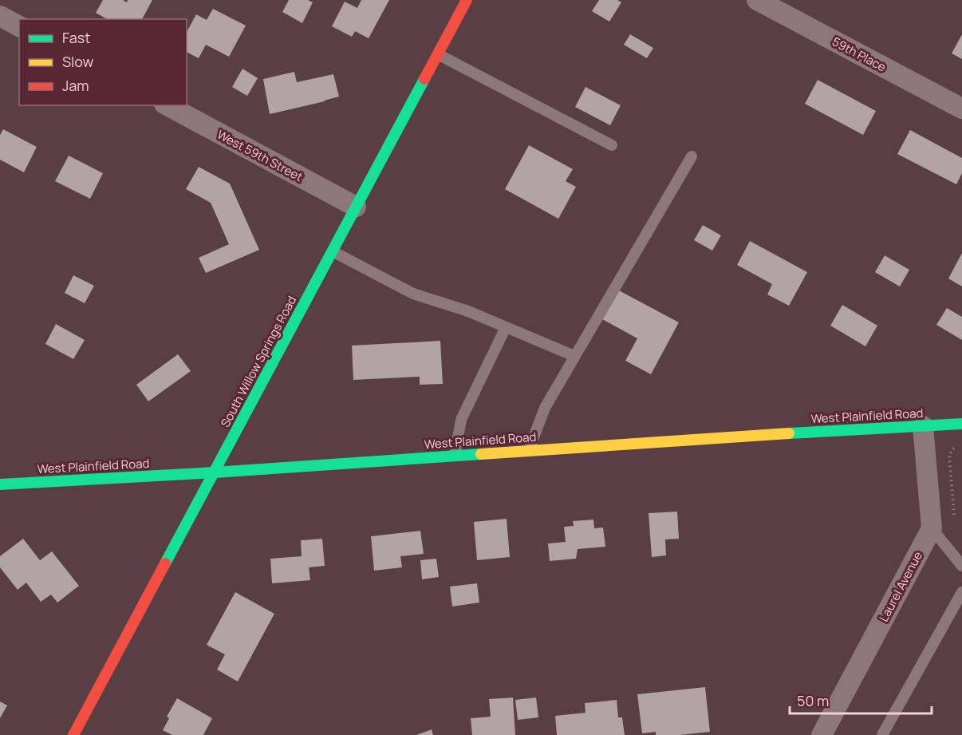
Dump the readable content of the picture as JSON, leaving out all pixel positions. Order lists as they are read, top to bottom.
{
  "streets": {
    "main road": ["South Willow Springs Road", "West Plainfield Road"],
    "street": ["59th Place", "West 59th Street", "Laurel Avenue"]
  },
  "crossings": [
    ["West 59th Street", "South Willow Springs Road"],
    ["South Willow Springs Road", "West Plainfield Road"]
  ],
  "legend": ["Fast", "Slow", "Jam"],
  "scale_bar": "50 m"
}
